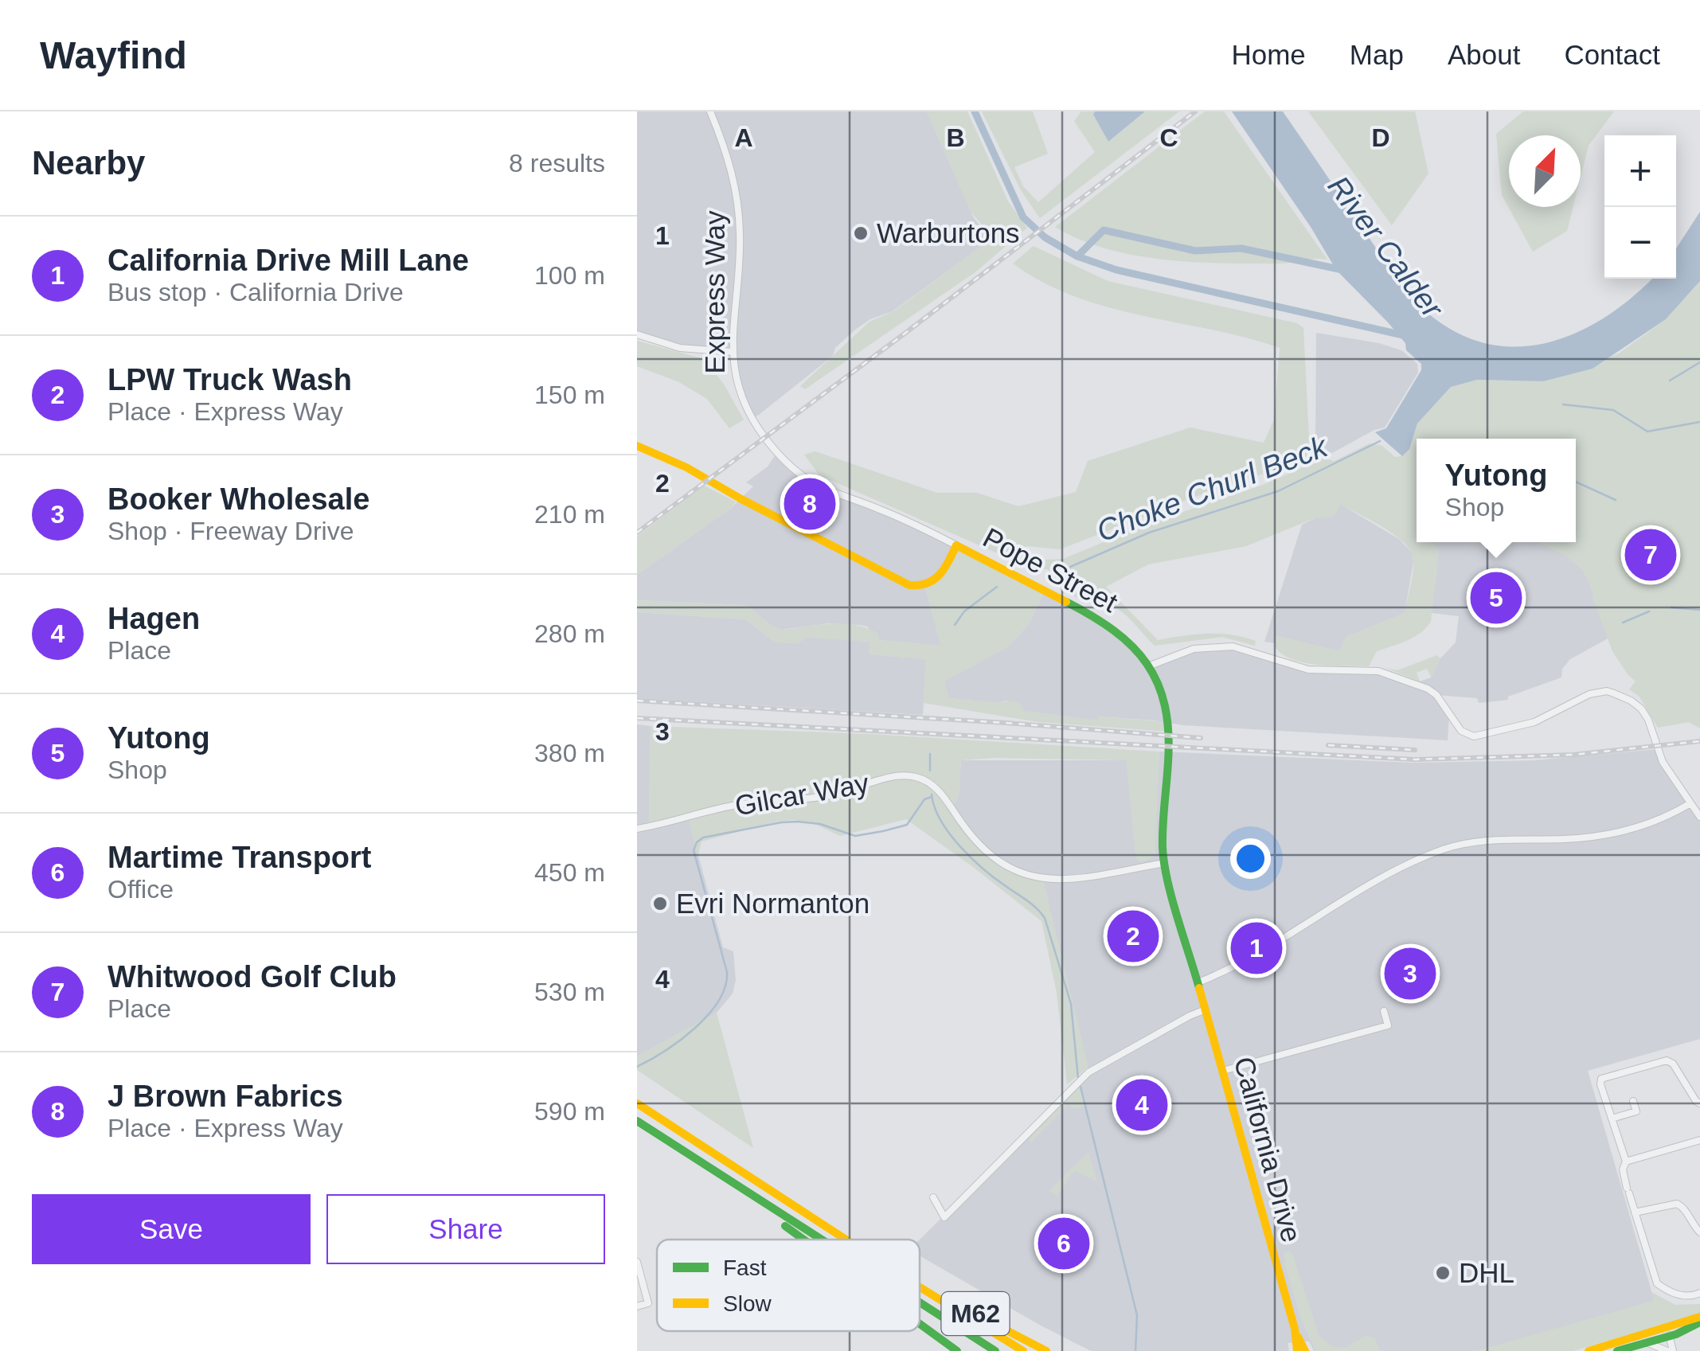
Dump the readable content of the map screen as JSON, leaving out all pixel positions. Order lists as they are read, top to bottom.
{
  "streets": {
    "main road": ["Pope Street", "California Drive", "M62"],
    "street": ["Express Way", "Gilcar Way"]
  },
  "crossings": [
    ["Express Way", "Pope Street"]
  ],
  "water": ["River Calder", "Choke Churl Beck"],
  "places": ["Warburtons", "Evri Normanton", "DHL"],
  "legend": ["Fast", "Slow"],
  "north": "top right",
  "page": {
    "header": "Wayfind",
    "nav": [
      "Home",
      "Map",
      "About",
      "Contact"
    ],
    "heading": ["Nearby", "8 results"],
    "map_buttons": ["+", "−"],
    "list": [
      {
        "mark": "1",
        "name": "California Drive Mill Lane",
        "note": "Bus stop · California Drive",
        "value": "100 m"
      },
      {
        "mark": "2",
        "name": "LPW Truck Wash",
        "note": "Place · Express Way",
        "value": "150 m"
      },
      {
        "mark": "3",
        "name": "Booker Wholesale",
        "note": "Shop · Freeway Drive",
        "value": "210 m"
      },
      {
        "mark": "4",
        "name": "Hagen",
        "note": "Place",
        "value": "280 m"
      },
      {
        "mark": "5",
        "name": "Yutong",
        "note": "Shop",
        "value": "380 m"
      },
      {
        "mark": "6",
        "name": "Martime Transport",
        "note": "Office",
        "value": "450 m"
      },
      {
        "mark": "7",
        "name": "Whitwood Golf Club",
        "note": "Place",
        "value": "530 m"
      },
      {
        "mark": "8",
        "name": "J Brown Fabrics",
        "note": "Place · Express Way",
        "value": "590 m"
      }
    ],
    "popup": ["Yutong", "Shop"],
    "pins": [
      "8",
      "7",
      "5",
      "2",
      "1",
      "3",
      "4",
      "6"
    ],
    "buttons": ["Save", "Share"]
  },
  "grid": {
    "columns": [
      "A",
      "B",
      "C",
      "D"
    ],
    "rows": [
      "1",
      "2",
      "3",
      "4"
    ]
  }
}
